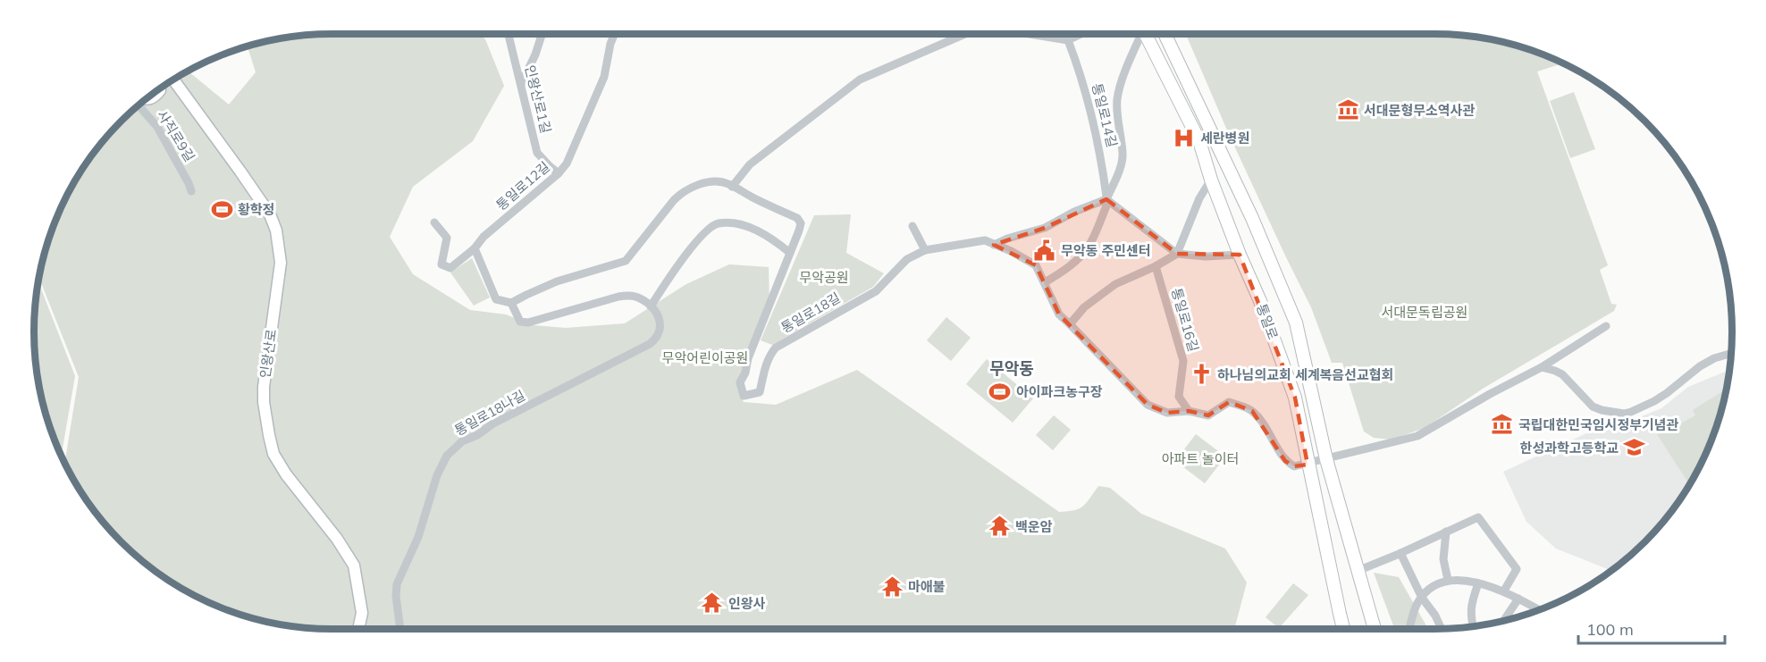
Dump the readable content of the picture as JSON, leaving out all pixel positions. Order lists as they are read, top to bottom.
{
  "streets": {
    "main road": ["통일로"],
    "street": [
      "인왕산로1길",
      "통일로14길",
      "사직로9길",
      "통일로12길",
      "통일로18길",
      "통일로16길",
      "인왕산로",
      "통일로18나길"
    ]
  },
  "crossings": [
    ["인왕산로1길", "통일로12길"],
    ["통일로14길", "통일로18길"],
    ["통일로18길", "통일로16길"],
    ["통일로18길", "통일로"]
  ],
  "districts": ["무악동"],
  "parks": [
    "무악공원",
    "서대문독립공원",
    "무악어린이공원",
    "아파트 놀이터"
  ],
  "places": {
    "museum": ["서대문형무소역사관", "국립대한민국임시정부기념관"],
    "hospital": ["세란병원"],
    "sports": ["황학정", "아이파크농구장"],
    "public building": ["무악동 주민센터"],
    "church": ["하나님의교회 세계복음선교협회"],
    "school or university": ["한성과학고등학교"],
    "temple": ["백운암", "마애불", "인왕사"]
  },
  "scale_bar": "100 m"
}
